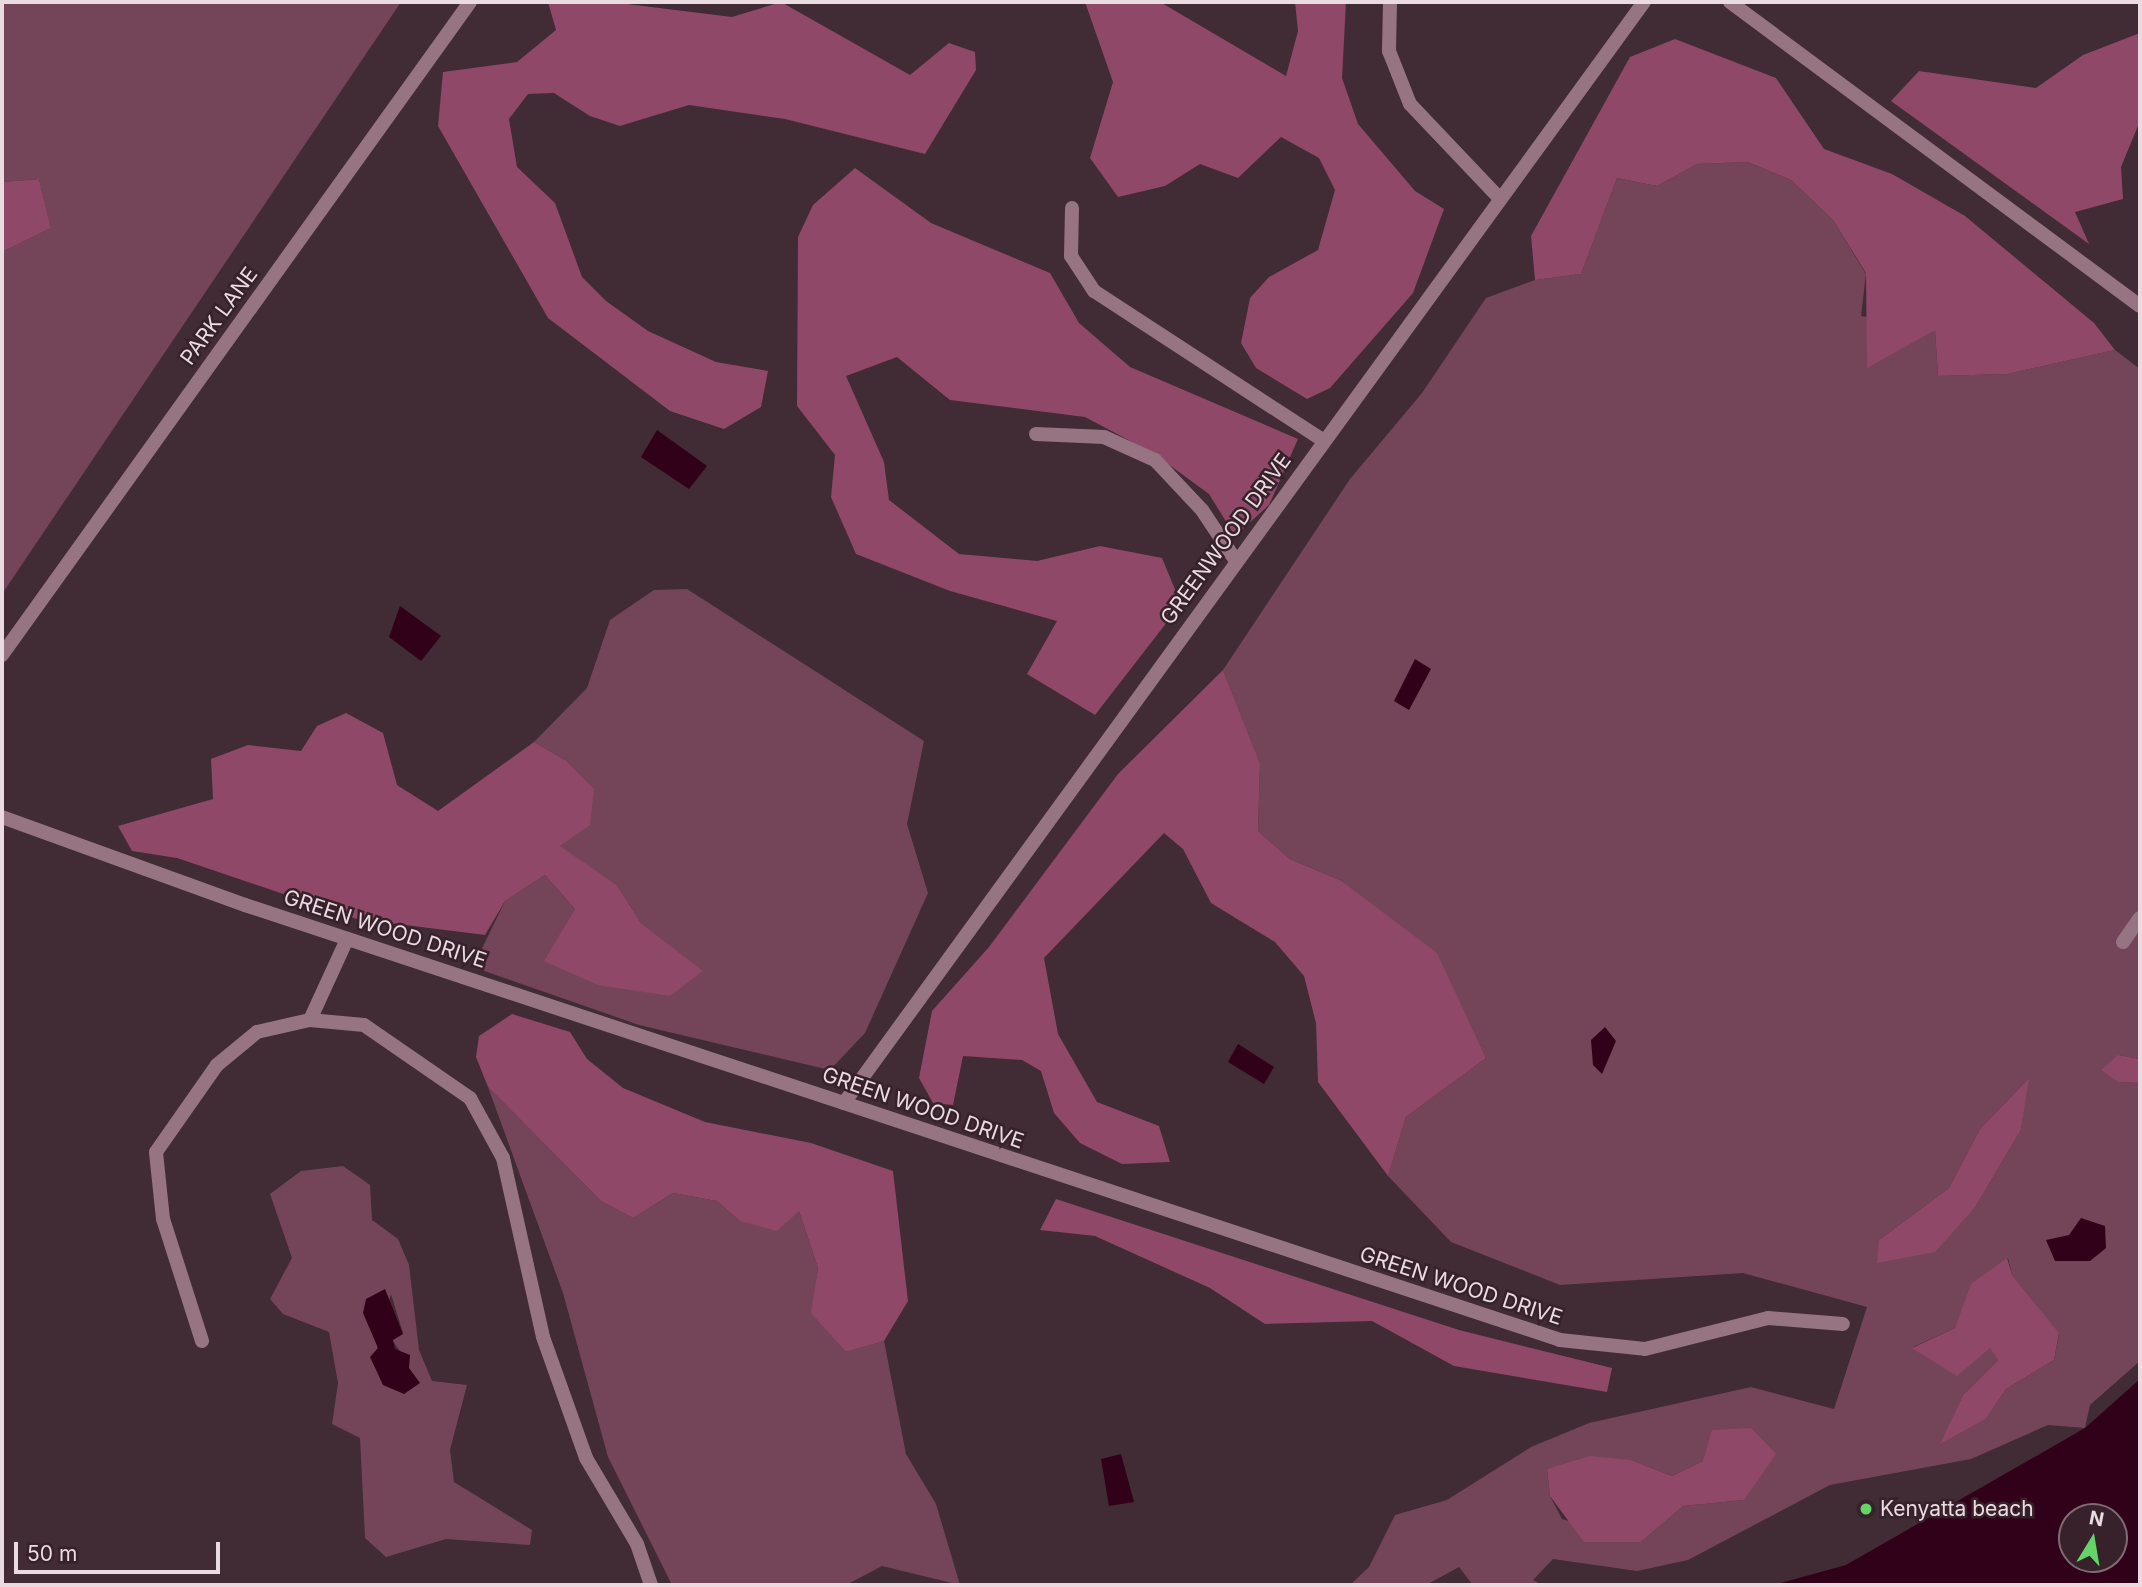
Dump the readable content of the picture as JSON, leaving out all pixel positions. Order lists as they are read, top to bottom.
{
  "streets": {
    "street": ["PARK LANE", "GREENWOOD DRIVE", "GREEN WOOD DRIVE"]
  },
  "crossings": [
    ["GREENWOOD DRIVE", "GREEN WOOD DRIVE"]
  ],
  "places": ["Kenyatta beach"],
  "scale_bar": "50 m",
  "north": "top"
}
